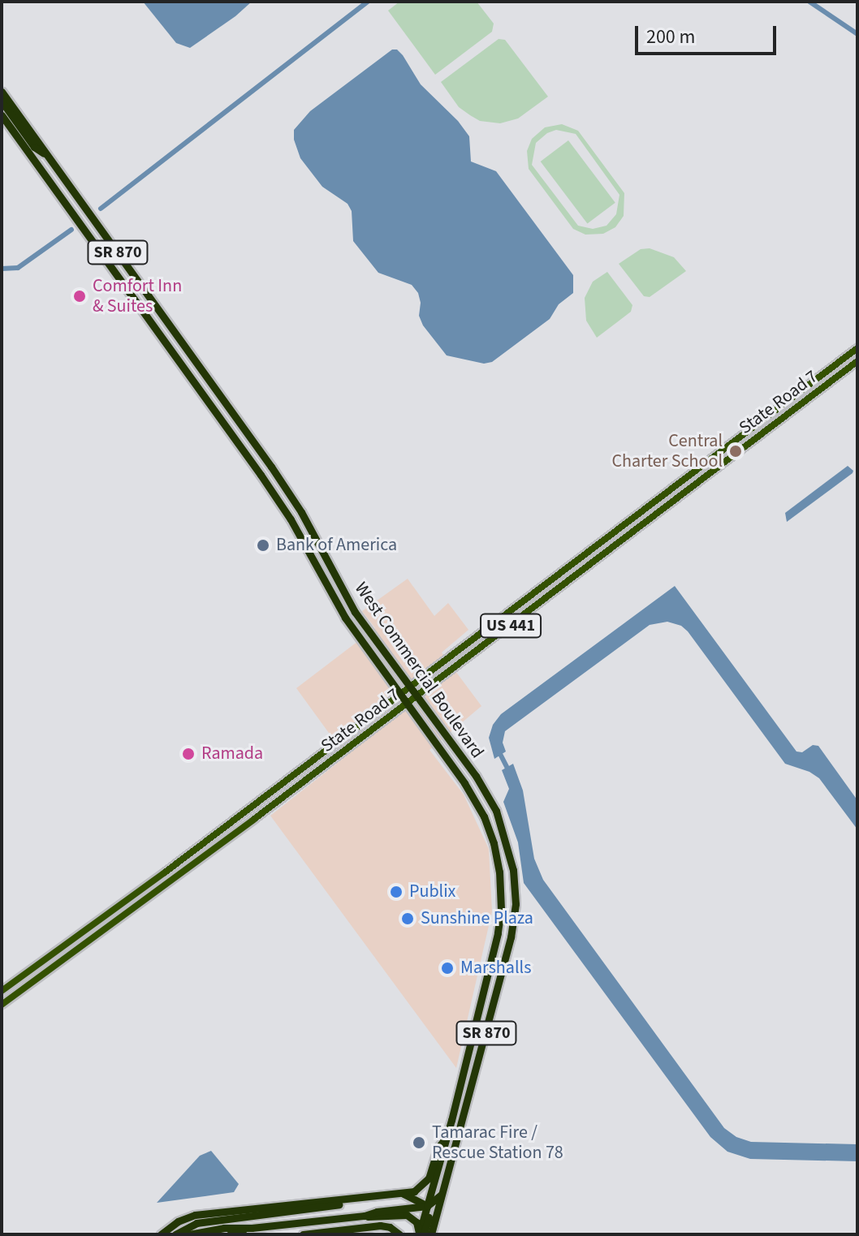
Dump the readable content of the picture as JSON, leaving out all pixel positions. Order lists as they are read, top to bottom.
{
  "streets": {
    "highway": ["SR 870", "West Commercial Boulevard"],
    "main road": ["State Road 7", "US 441"]
  },
  "crossings": [
    ["State Road 7", "West Commercial Boulevard"]
  ],
  "places": [
    "Comfort Inn & Suites",
    "Central Charter School",
    "Bank of America",
    "Ramada",
    "Publix",
    "Sunshine Plaza",
    "Marshalls",
    "Tamarac Fire / Rescue Station 78"
  ],
  "scale_bar": "200 m"
}
